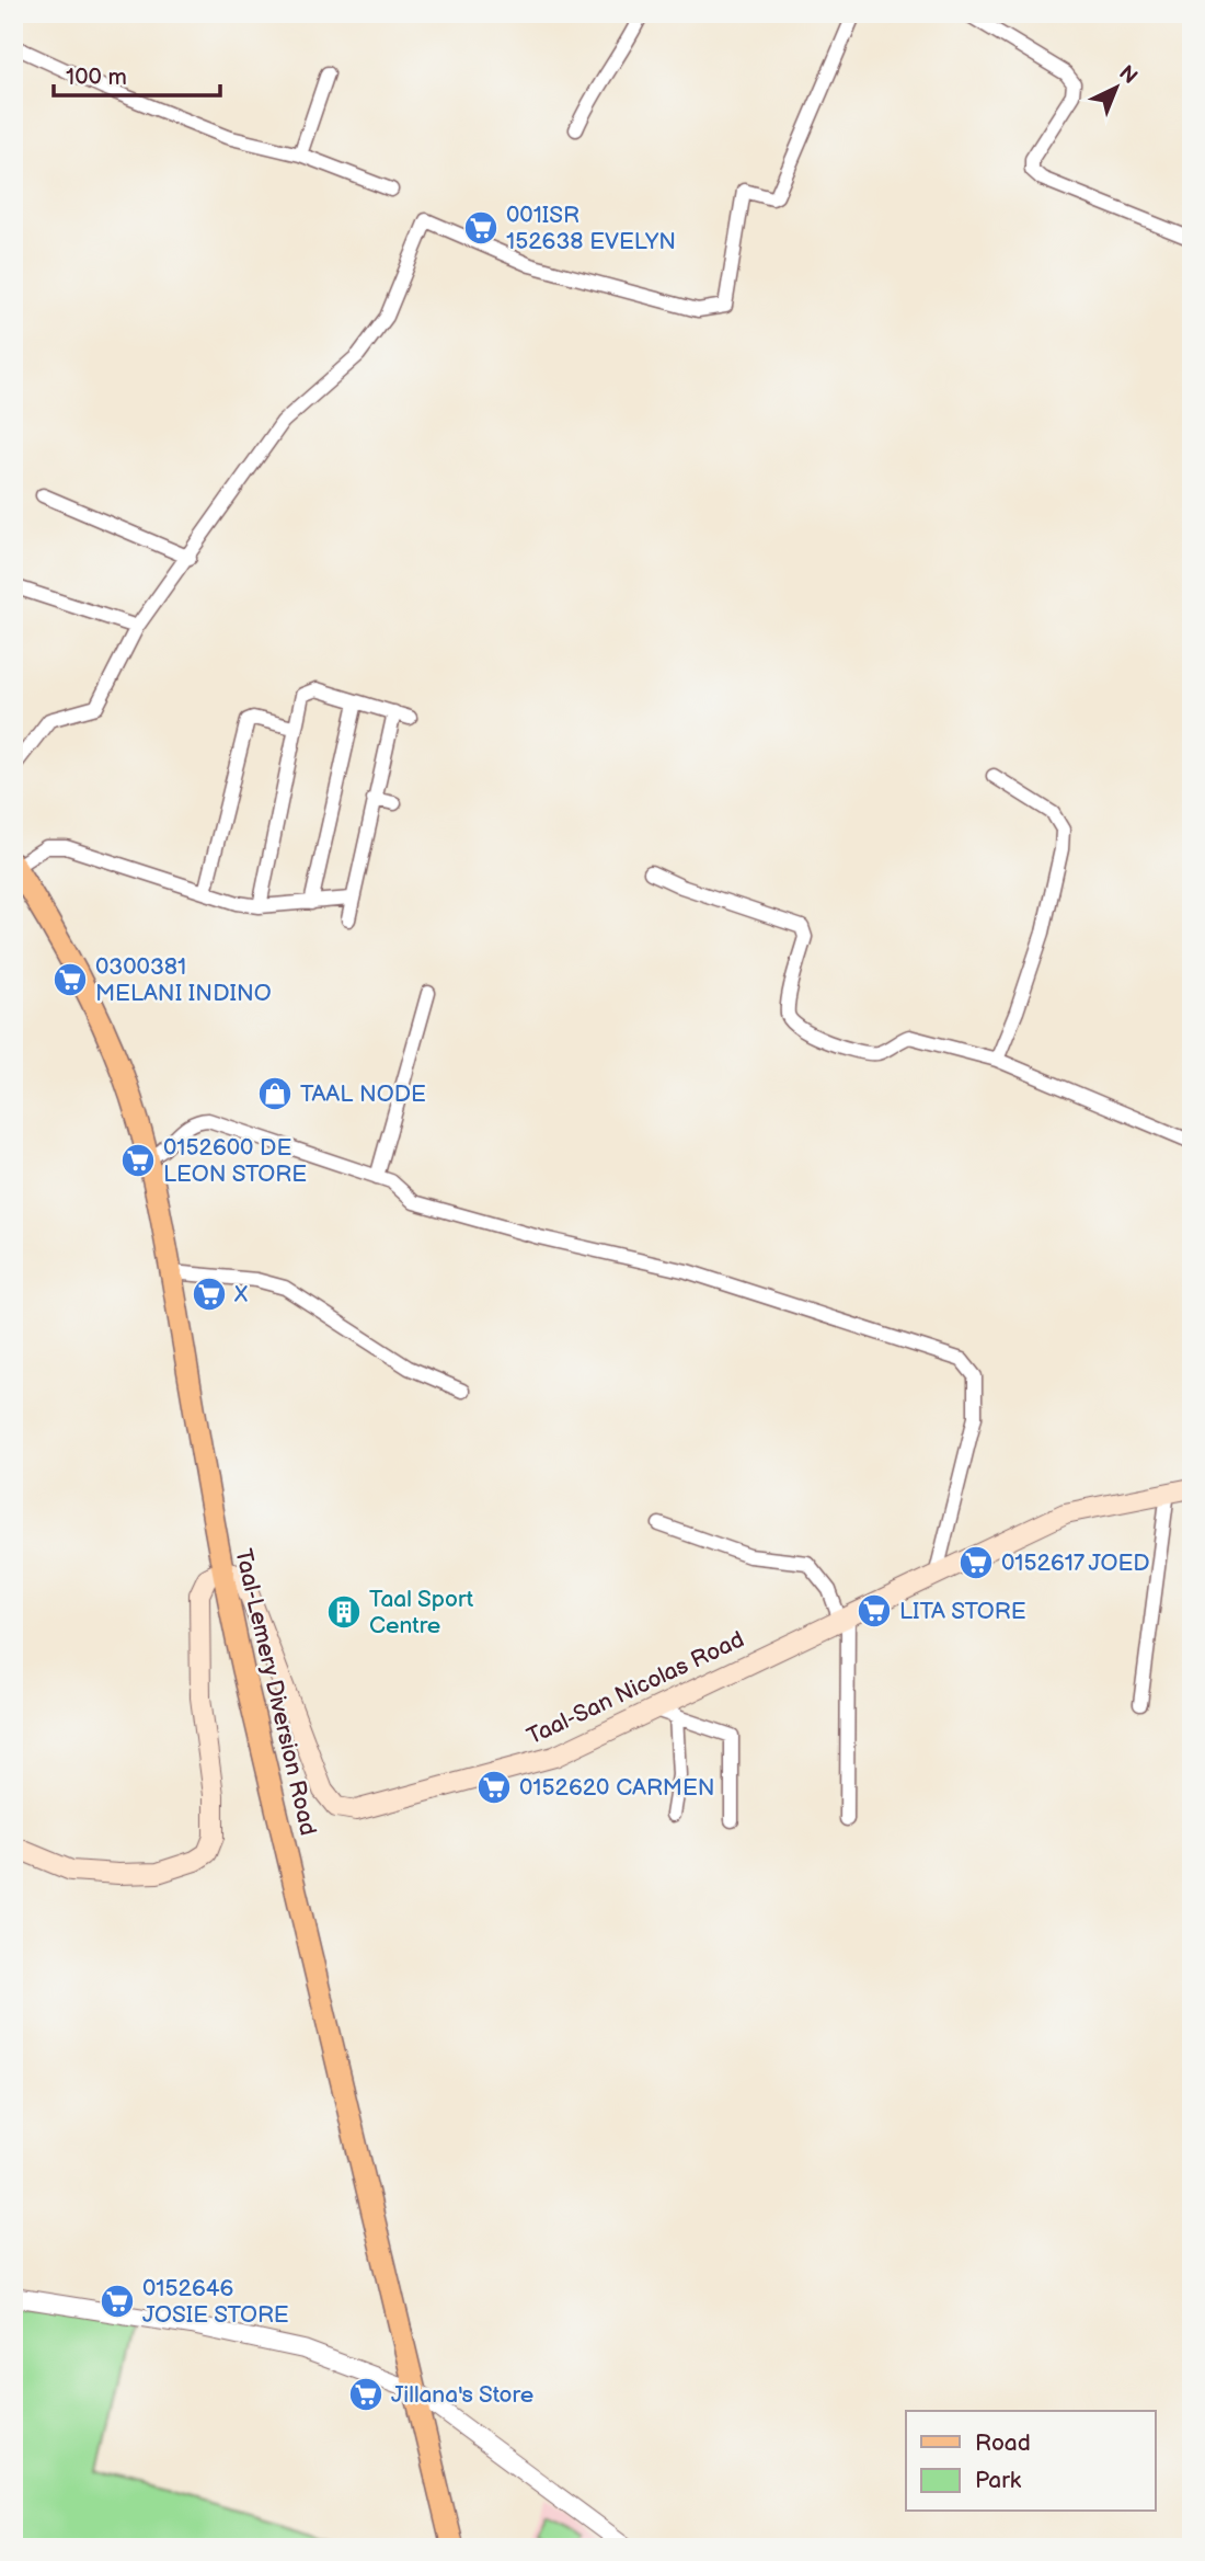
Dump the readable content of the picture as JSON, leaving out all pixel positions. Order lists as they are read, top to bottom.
{
  "streets": {
    "main road": ["Taal-San Nicolas Road", "Taal-Lemery Diversion Road"]
  },
  "crossings": [
    ["Taal-San Nicolas Road", "Taal-Lemery Diversion Road"]
  ],
  "places": {
    "supermarket": [
      "001ISR 152638 EVELYN",
      "0300381 MELANI INDINO",
      "0152600 DE LEON STORE",
      "X",
      "0152617 JOED",
      "LITA STORE",
      "0152620 CARMEN",
      "0152646 JOSIE STORE",
      "Jillana's Store"
    ],
    "shop": ["TAAL NODE"],
    "building": ["Taal Sport Centre"]
  },
  "legend": ["Road", "Park"],
  "scale_bar": "100 m",
  "north": "top right"
}
